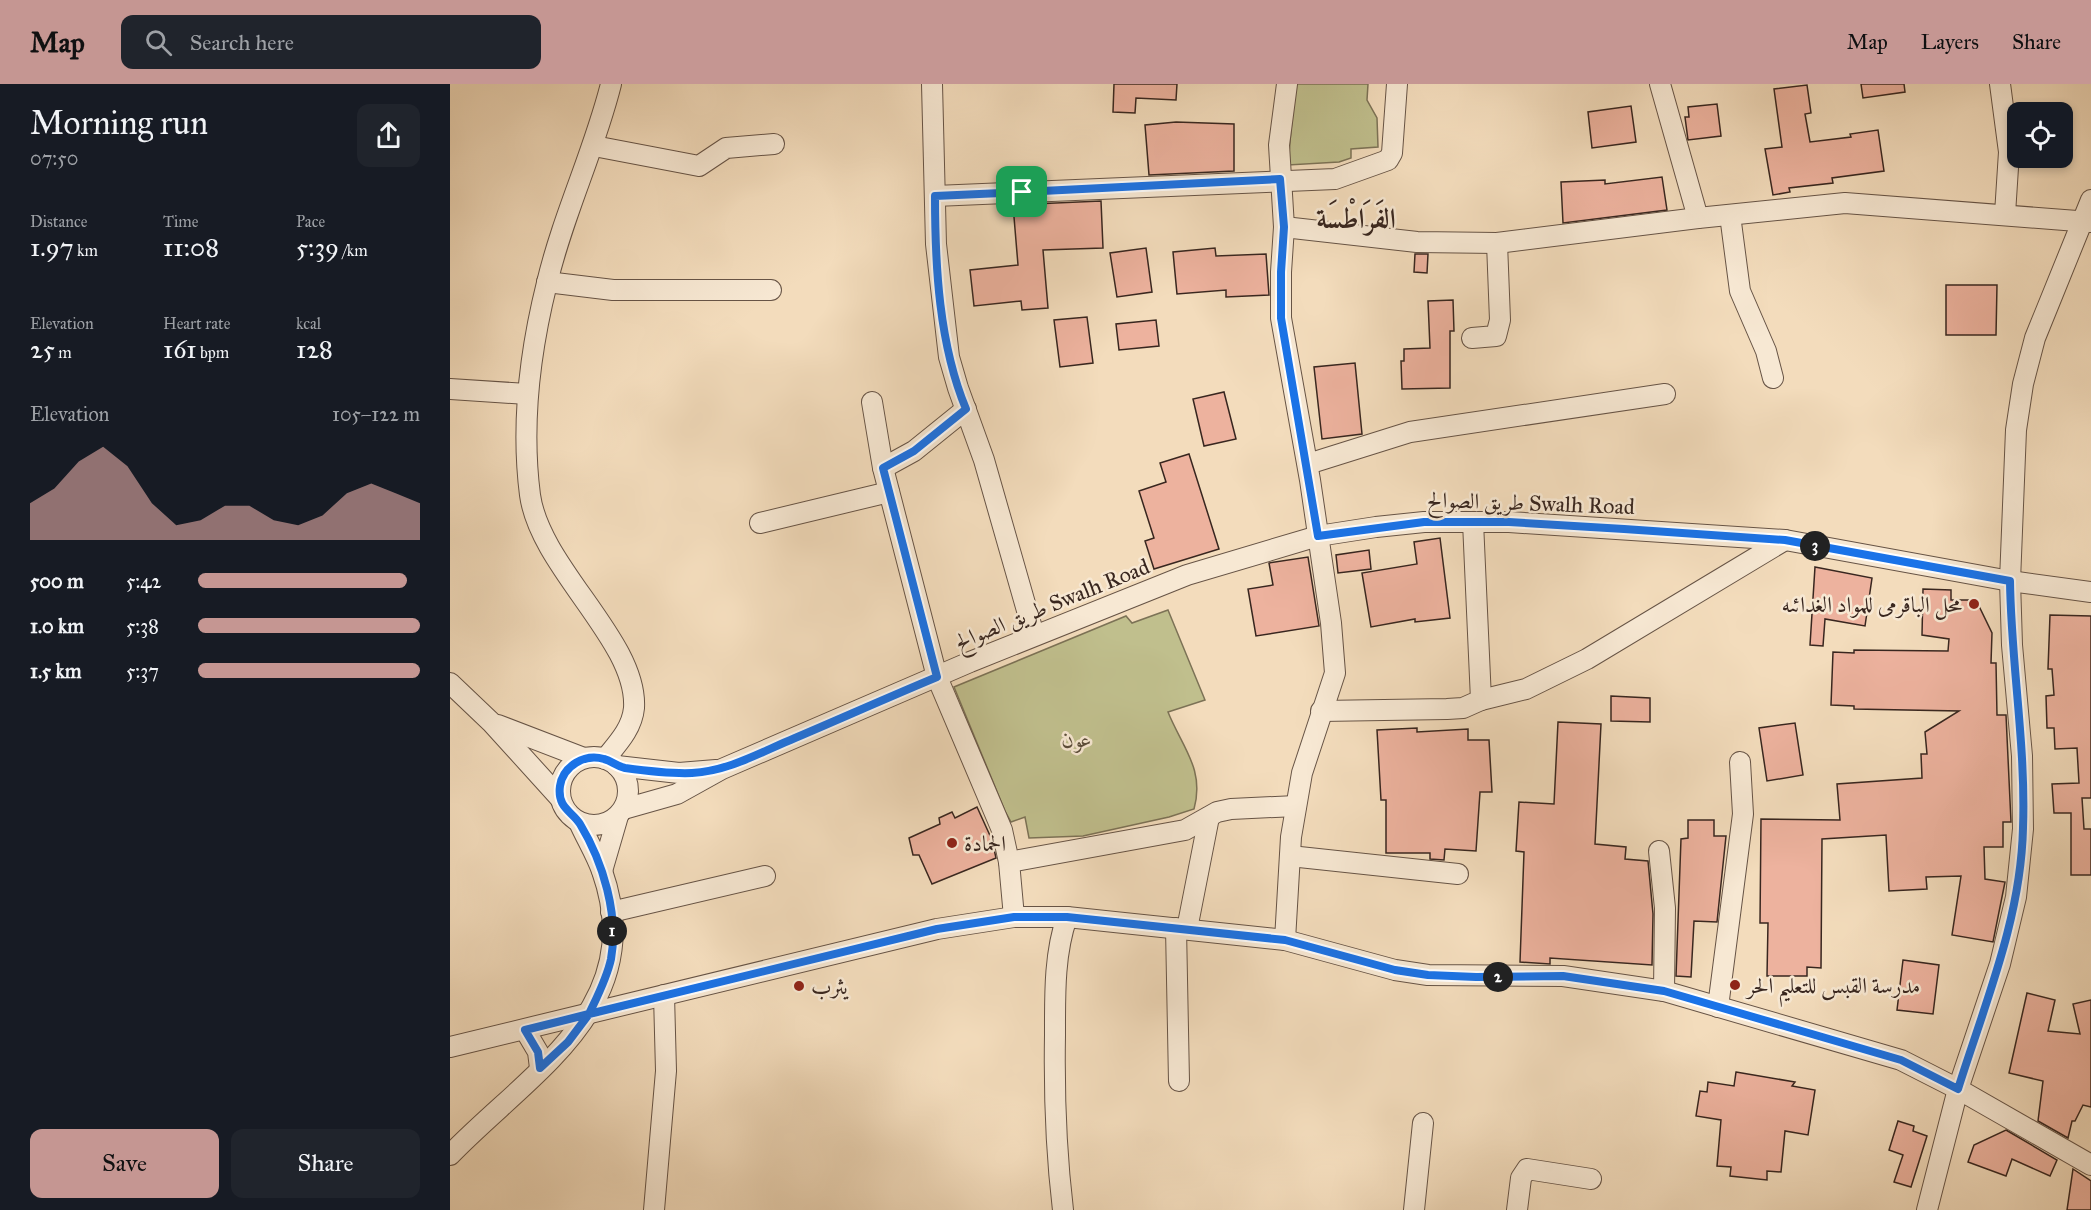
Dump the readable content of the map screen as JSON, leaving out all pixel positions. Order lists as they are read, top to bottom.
{
  "streets": {
    "street": ["طريق الصوالح Swalh Road"]
  },
  "districts": ["الفَرَاطْسَة"],
  "parks": ["عون"],
  "places": [
    "محل الباقرمى للمواد الغدائىه",
    "الحمادة",
    "مدرسة القبس للتعليم الحر",
    "يثرب"
  ],
  "page": {
    "header": "Map",
    "search": "Search here",
    "nav": ["Map", "Layers", "Share"],
    "heading": ["Morning run", "07:50"],
    "stats": [
      ["Distance", "1.97 km"],
      ["Time", "11:08"],
      ["Pace", "5:39 /km"],
      ["Elevation", "25 m"],
      ["Heart rate", "161 bpm"],
      ["kcal", "128"]
    ],
    "chart": ["Elevation", "105–122 m"],
    "pins": ["3", "1", "2"],
    "list": [
      {
        "name": "500 m",
        "note": "5:42"
      },
      {
        "name": "1.0 km",
        "note": "5:38"
      },
      {
        "name": "1.5 km",
        "note": "5:37"
      }
    ],
    "buttons": ["Save", "Share"]
  }
}
